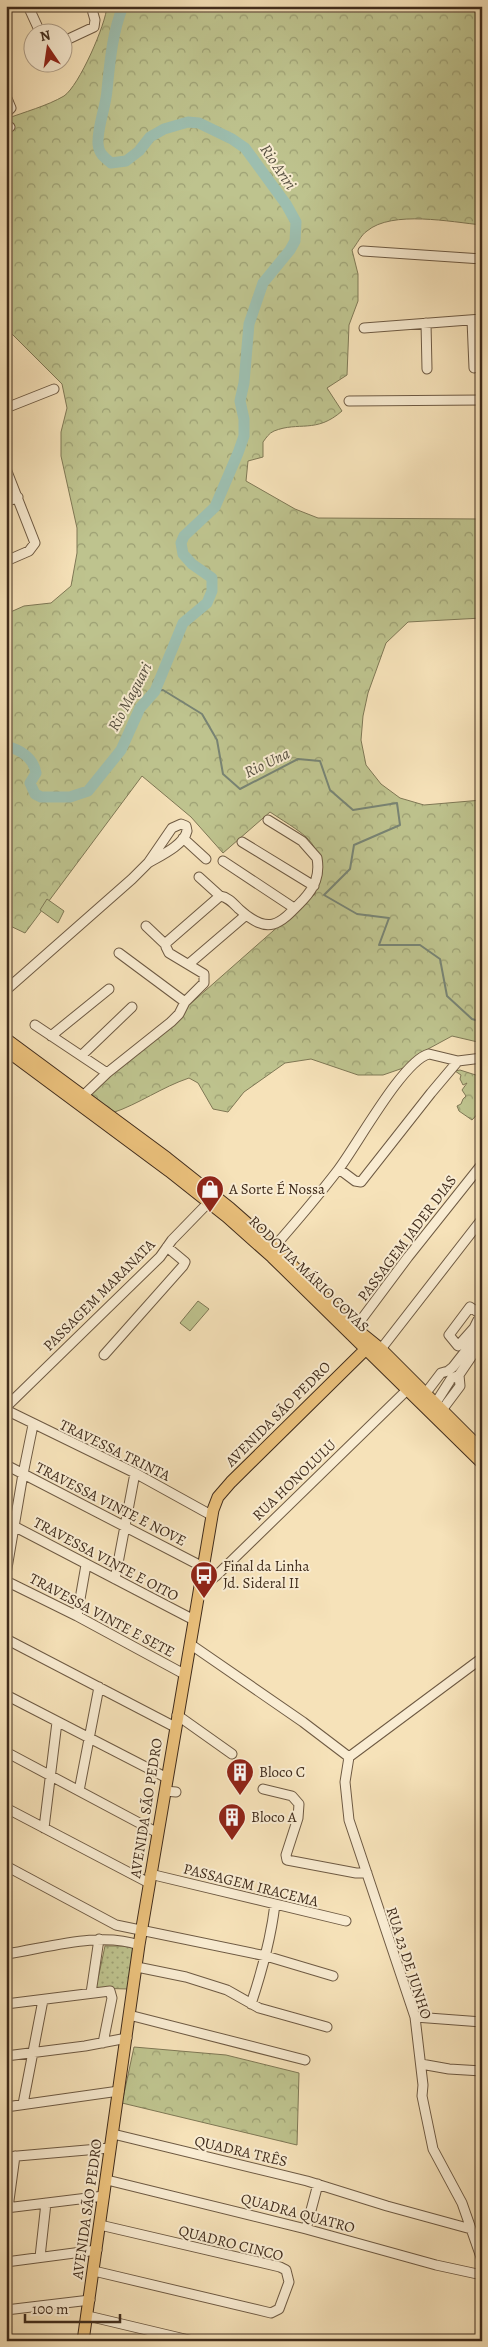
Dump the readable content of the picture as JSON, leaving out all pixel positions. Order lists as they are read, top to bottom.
{
  "streets": {
    "main road": ["RODOVIA MÁRIO COVAS", "AVENIDA SÃO PEDRO"],
    "street": [
      "PASSAGEM JADER DIAS",
      "PASSAGEM MARANATA",
      "TRAVESSA TRINTA",
      "RUA HONOLULU",
      "TRAVESSA VINTE E NOVE",
      "TRAVESSA VINTE E OITO",
      "TRAVESSA VINTE E SETE",
      "PASSAGEM IRACEMA",
      "RUA 23 DE JUNHO",
      "QUADRA TRÊS",
      "QUADRA QUATRO",
      "QUADRO CINCO"
    ]
  },
  "crossings": [
    ["PASSAGEM JADER DIAS", "RODOVIA MÁRIO COVAS"],
    ["RODOVIA MÁRIO COVAS", "PASSAGEM MARANATA"],
    ["RODOVIA MÁRIO COVAS", "AVENIDA SÃO PEDRO"],
    ["RODOVIA MÁRIO COVAS", "RUA HONOLULU"],
    ["PASSAGEM MARANATA", "TRAVESSA TRINTA"],
    ["AVENIDA SÃO PEDRO", "TRAVESSA TRINTA"],
    ["AVENIDA SÃO PEDRO", "RUA HONOLULU"],
    ["AVENIDA SÃO PEDRO", "TRAVESSA VINTE E NOVE"],
    ["AVENIDA SÃO PEDRO", "TRAVESSA VINTE E OITO"],
    ["AVENIDA SÃO PEDRO", "TRAVESSA VINTE E SETE"],
    ["AVENIDA SÃO PEDRO", "PASSAGEM IRACEMA"],
    ["AVENIDA SÃO PEDRO", "QUADRA TRÊS"],
    ["AVENIDA SÃO PEDRO", "QUADRA QUATRO"],
    ["AVENIDA SÃO PEDRO", "QUADRO CINCO"],
    ["RUA 23 DE JUNHO", "QUADRA TRÊS"]
  ],
  "water": ["Rio Ariri", "Rio Maguari", "Rio Una"],
  "places": {
    "shop": ["A Sorte É Nossa"],
    "bus stop": ["Final da Linha Jd. Sideral II"],
    "building": ["Bloco C", "Bloco A"]
  },
  "scale_bar": "100 m",
  "north": "top"
}
